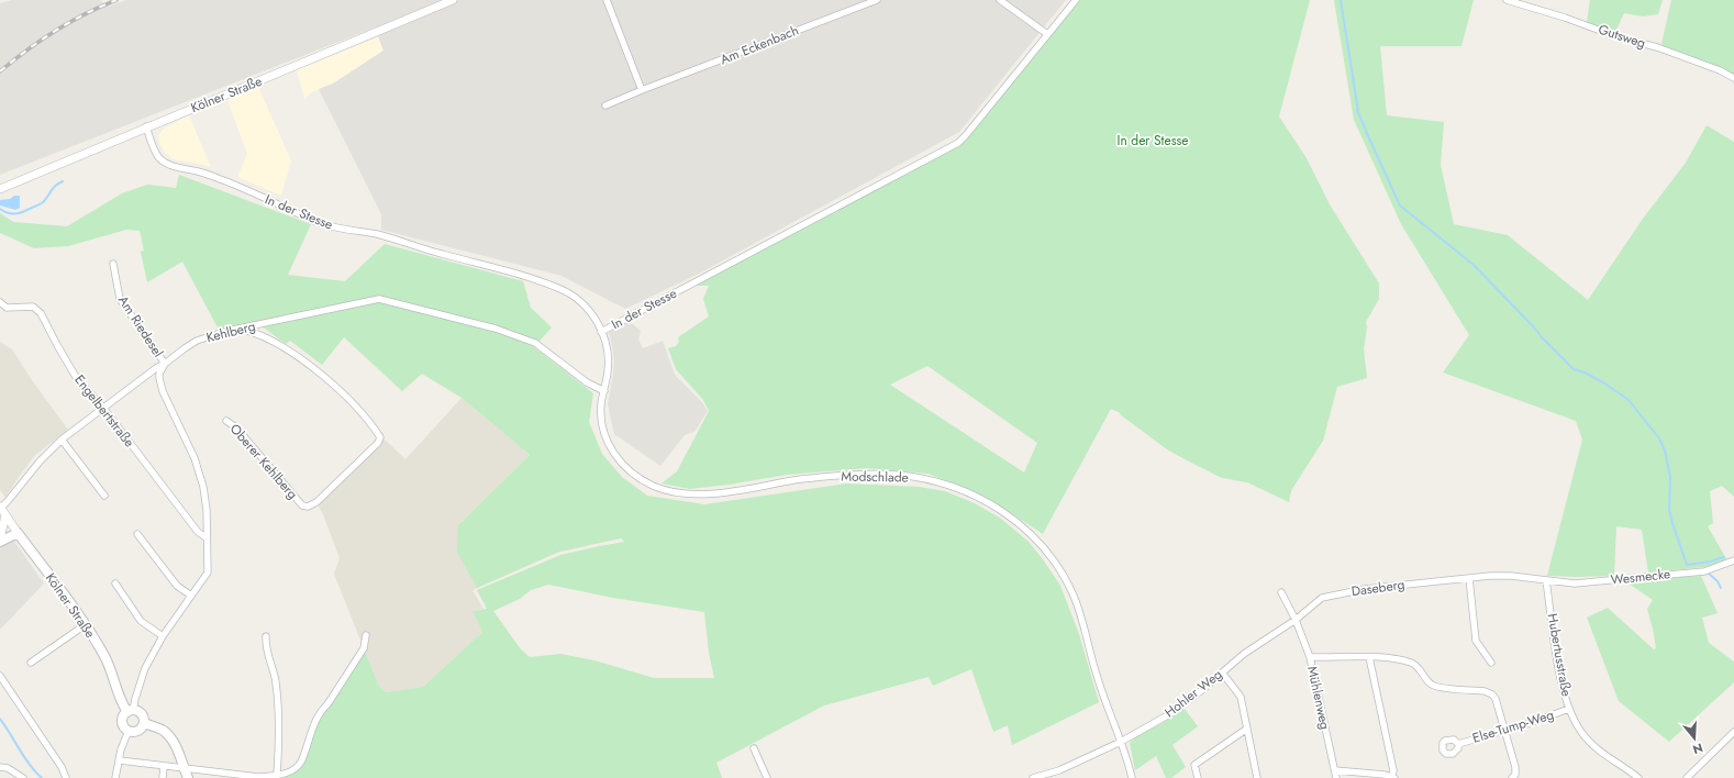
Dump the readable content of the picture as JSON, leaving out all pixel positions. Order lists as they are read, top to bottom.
{
  "streets": {
    "main road": ["Kölner Straße"],
    "street": [
      "Gutsweg",
      "Am Eckenbach",
      "In der Stesse",
      "Am Riedesel",
      "Kehlberg",
      "Engelbertstraße",
      "Oberer Kehlberg",
      "Modschlade",
      "Wesmecke",
      "Daseberg",
      "Hubertusstraße",
      "Hohler Weg",
      "Mühlenweg",
      "Else-Tump-Weg"
    ]
  },
  "crossings": [
    ["Kölner Straße", "In der Stesse"],
    ["Kölner Straße", "Kehlberg"],
    ["In der Stesse", "Modschlade"],
    ["Am Riedesel", "Kehlberg"],
    ["Kehlberg", "Engelbertstraße"],
    ["Kehlberg", "Oberer Kehlberg"],
    ["Kehlberg", "Modschlade"],
    ["Modschlade", "Hohler Weg"],
    ["Wesmecke", "Daseberg"],
    ["Wesmecke", "Hubertusstraße"],
    ["Daseberg", "Hubertusstraße"],
    ["Daseberg", "Hohler Weg"],
    ["Daseberg", "Mühlenweg"],
    ["Hubertusstraße", "Else-Tump-Weg"],
    ["Hohler Weg", "Mühlenweg"]
  ],
  "parks": ["In der Stesse"],
  "north": "bottom"
}
